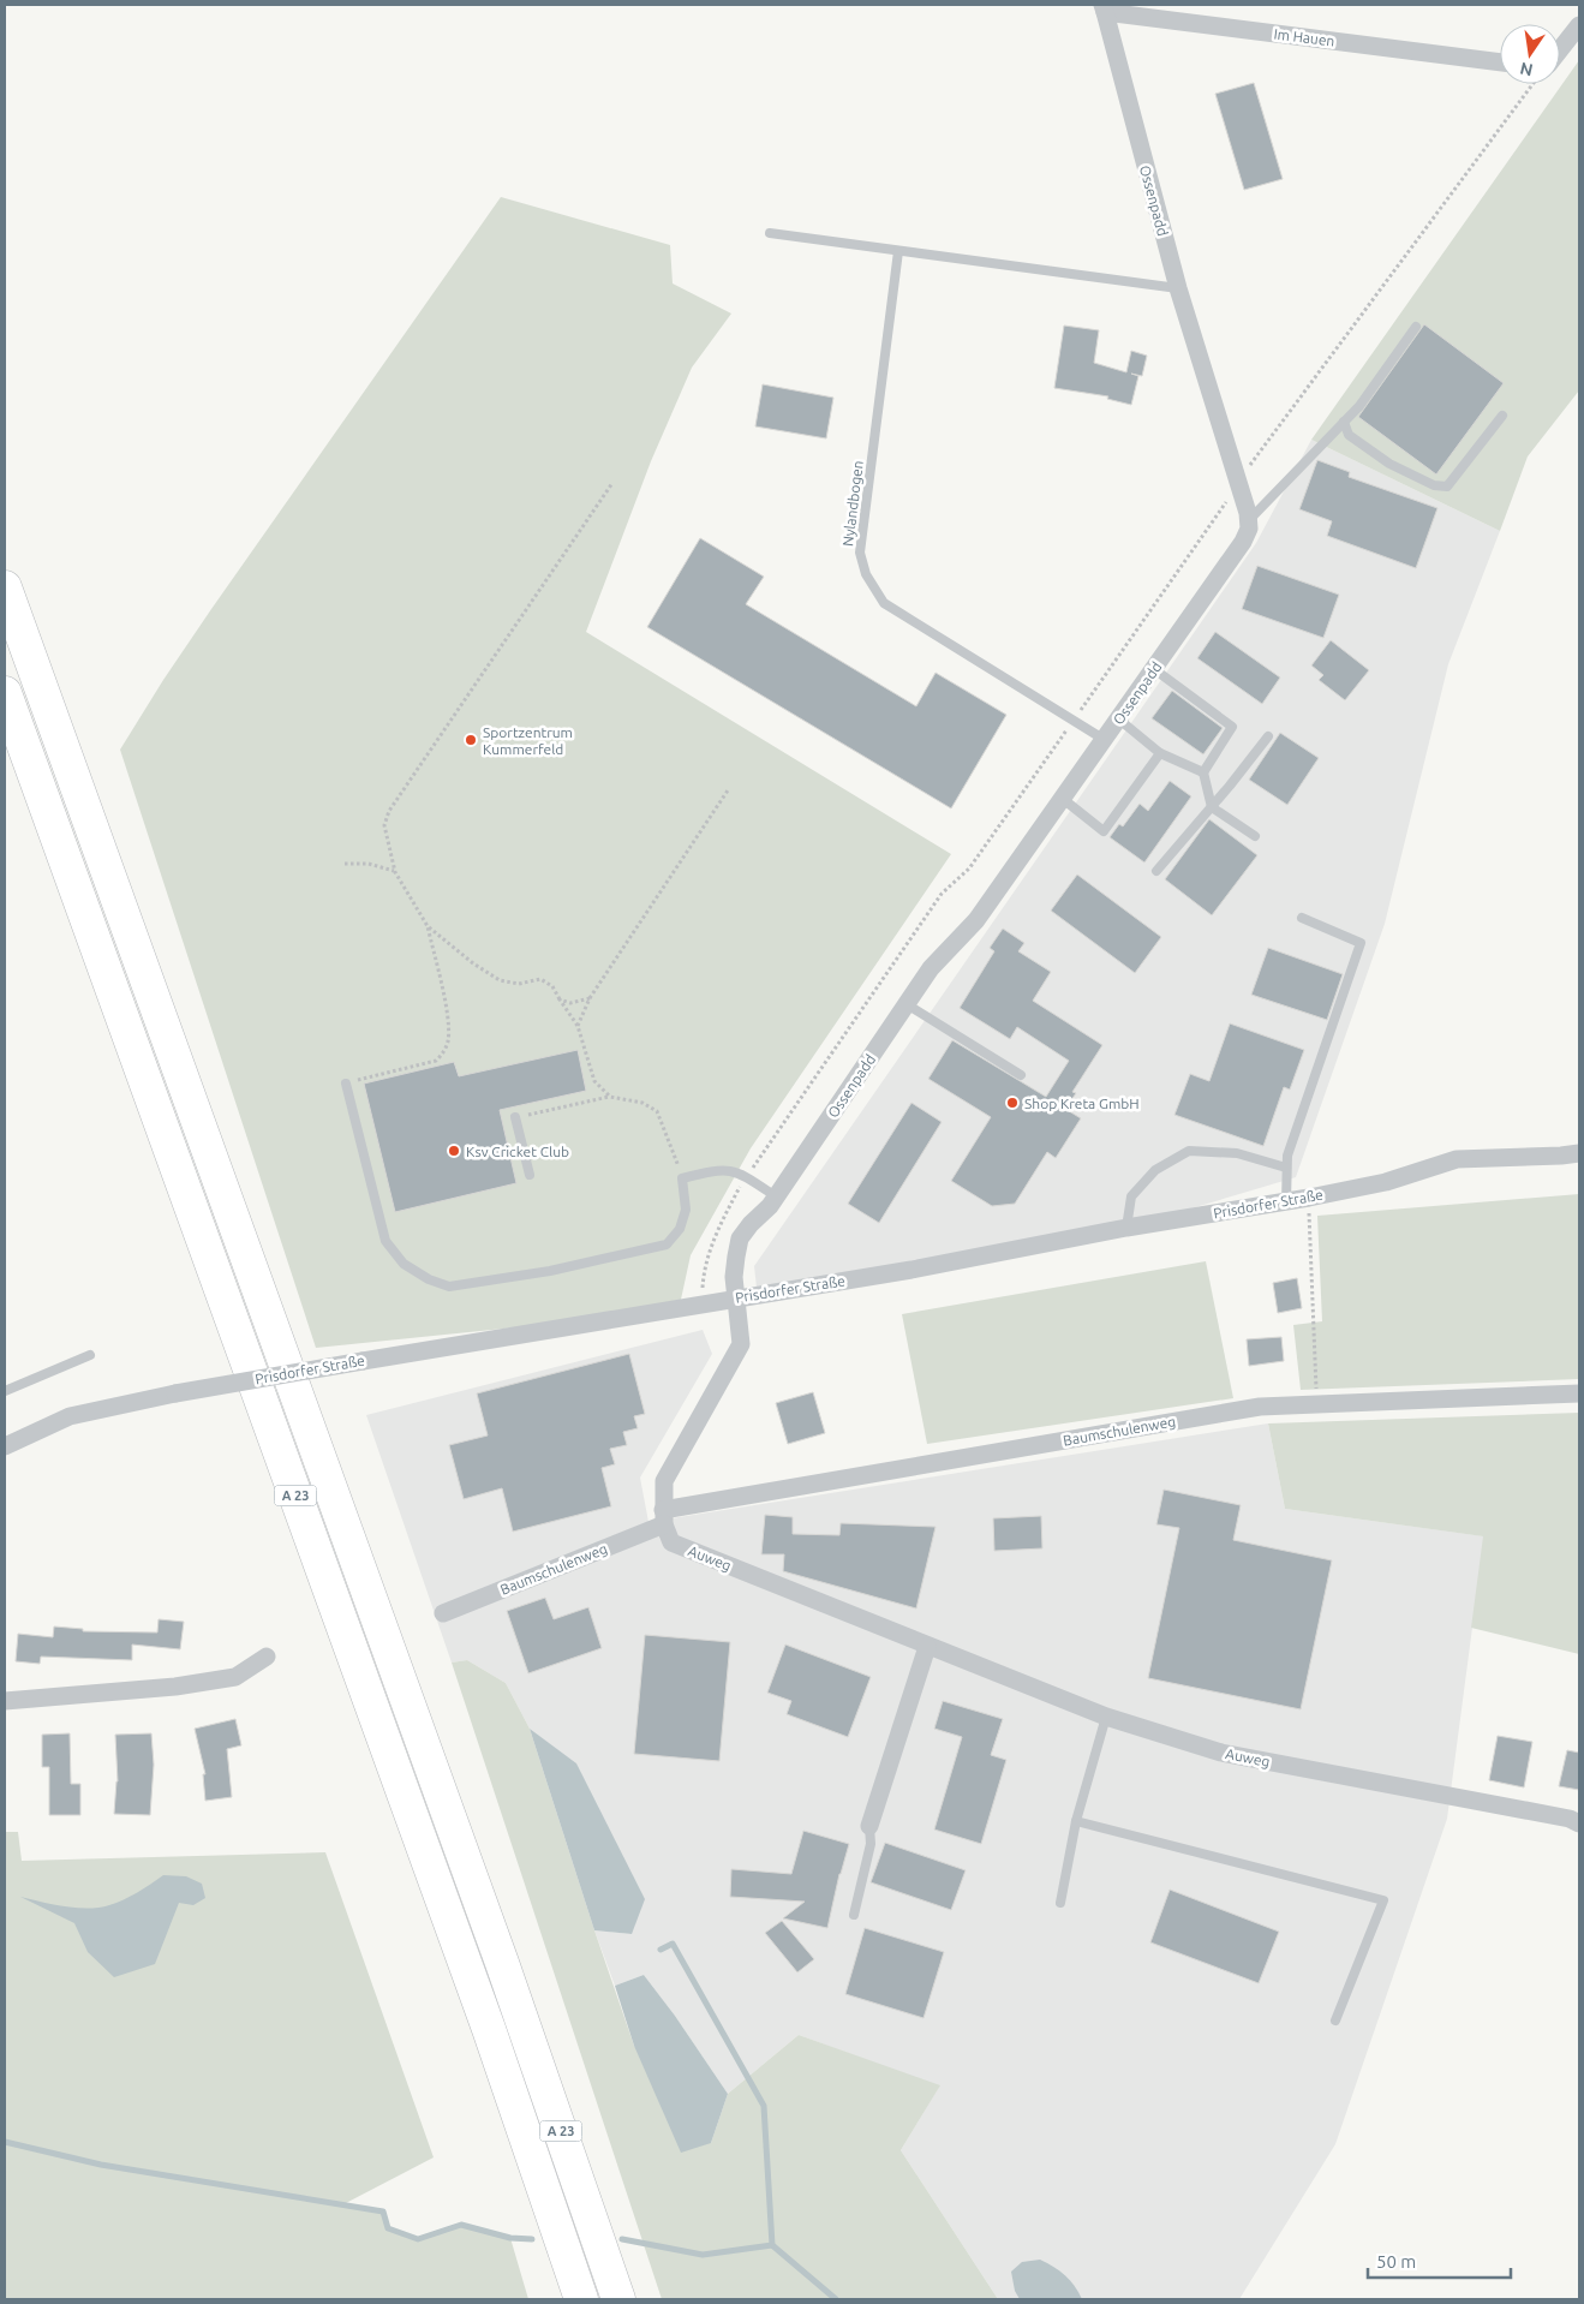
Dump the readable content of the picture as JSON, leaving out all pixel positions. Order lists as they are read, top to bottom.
{
  "streets": {
    "highway": ["A 23"],
    "street": [
      "Im Hauen",
      "Ossenpadd",
      "Prisdorfer Straße",
      "Baumschulenweg",
      "Auweg"
    ],
    "lane": ["Nylandbogen"]
  },
  "crossings": [
    ["Im Hauen", "Ossenpadd"],
    ["Ossenpadd", "Nylandbogen"],
    ["Ossenpadd", "Prisdorfer Straße"],
    ["Baumschulenweg", "Auweg"]
  ],
  "places": ["Sportzentrum Kummerfeld", "Shop Kreta GmbH", "Ksv Cricket Club"],
  "scale_bar": "50 m",
  "north": "bottom"
}
